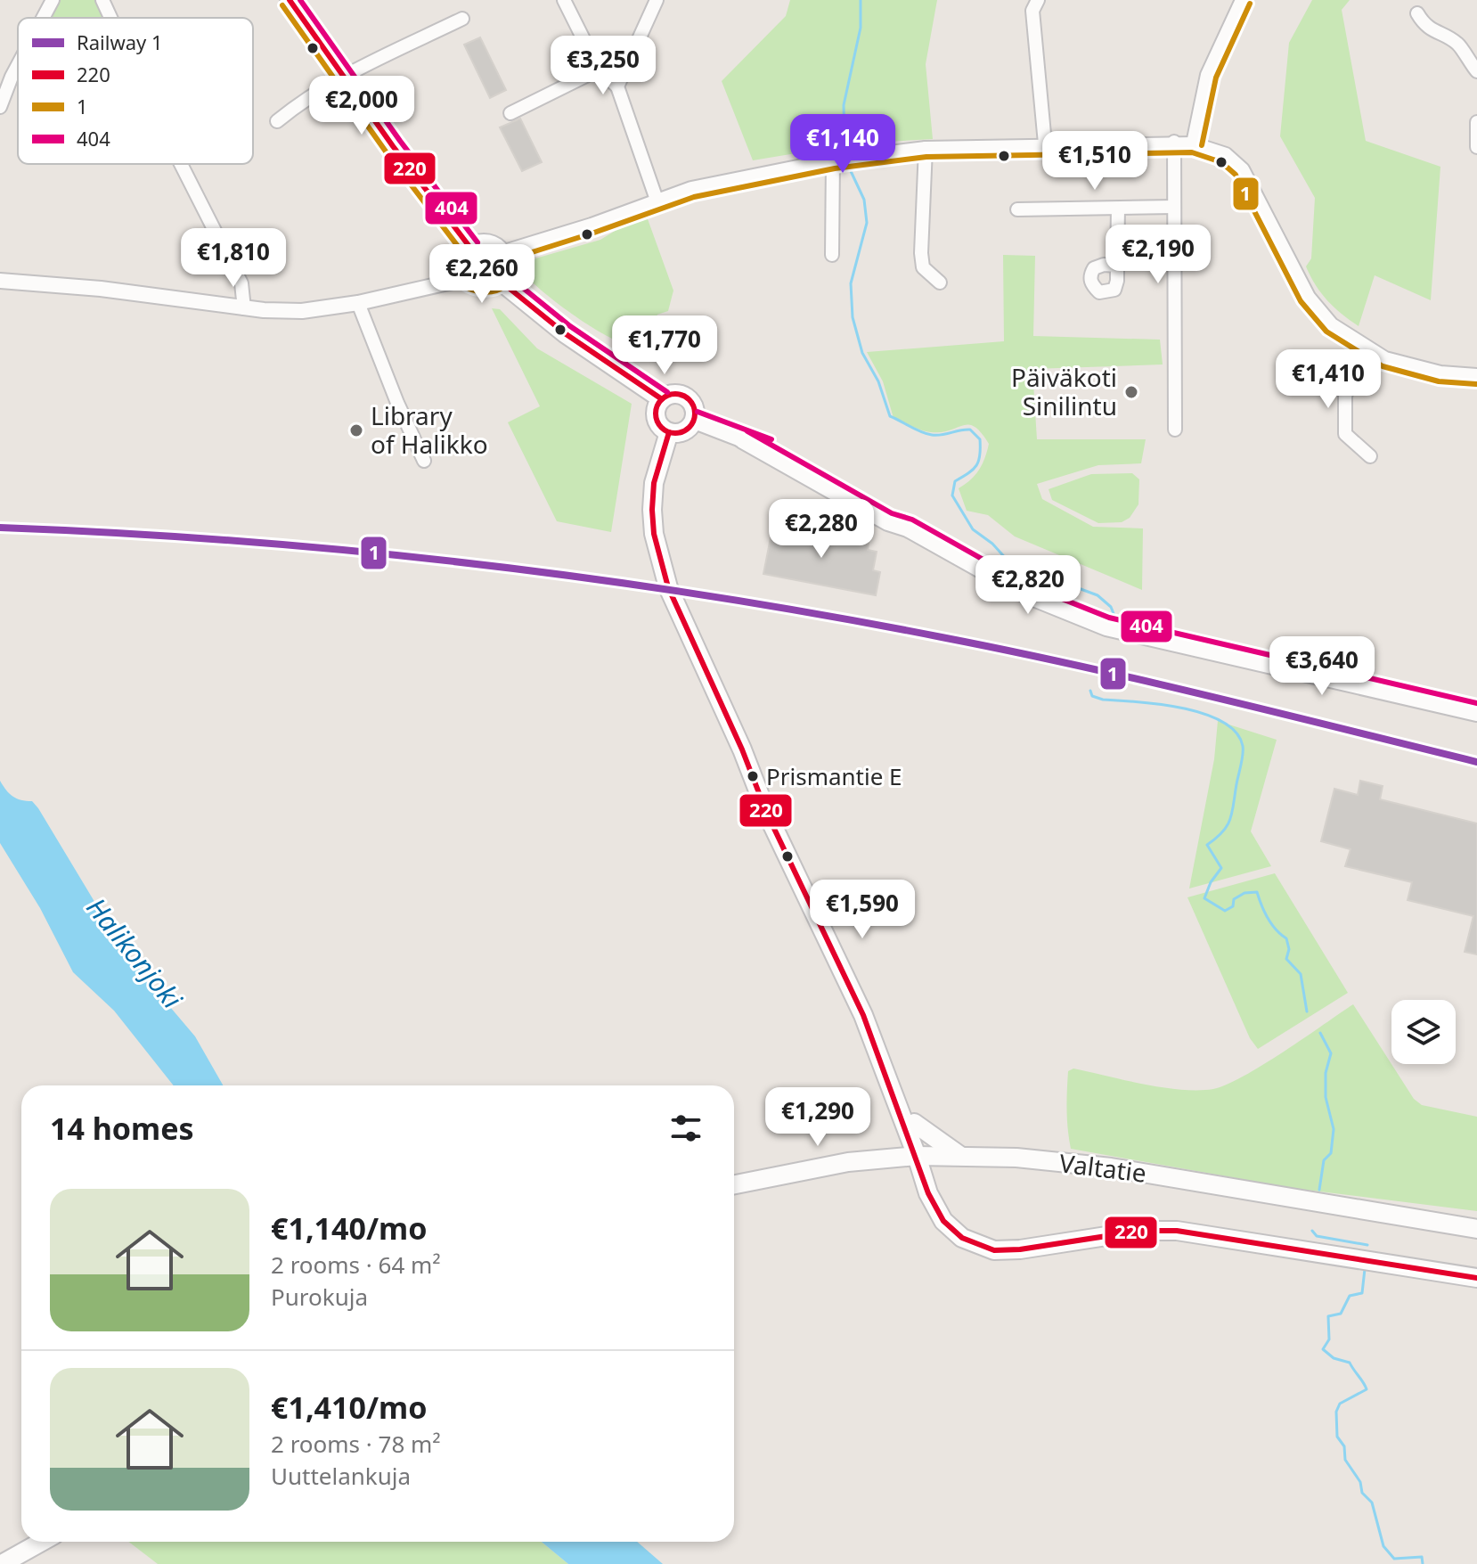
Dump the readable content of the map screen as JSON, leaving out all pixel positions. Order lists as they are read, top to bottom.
{
  "streets": {
    "main road": ["Valtatie"]
  },
  "water": ["Halikonjoki"],
  "places": ["Päiväkoti Sinilintu", "Library of Halikko", "Prismantie E"],
  "lines": [
    "transit line 220",
    "transit line 404",
    "transit line 1",
    "rail line 1"
  ],
  "legend": [
    "Railway 1",
    "220",
    "1",
    "404"
  ],
  "page": {
    "price": [
      "€3,250",
      "€2,000",
      "€1,140",
      "€1,510",
      "€2,190",
      "€1,810",
      "€2,260",
      "€1,770",
      "€1,410",
      "€2,280",
      "€2,820",
      "€3,640",
      "€1,590",
      "€1,290"
    ],
    "heading": "14 homes",
    "list": [
      {
        "name": "€1,140/mo",
        "note": "2 rooms · 64 m² · Purokuja"
      },
      {
        "name": "€1,410/mo",
        "note": "2 rooms · 78 m² · Uuttelankuja"
      }
    ]
  }
}
